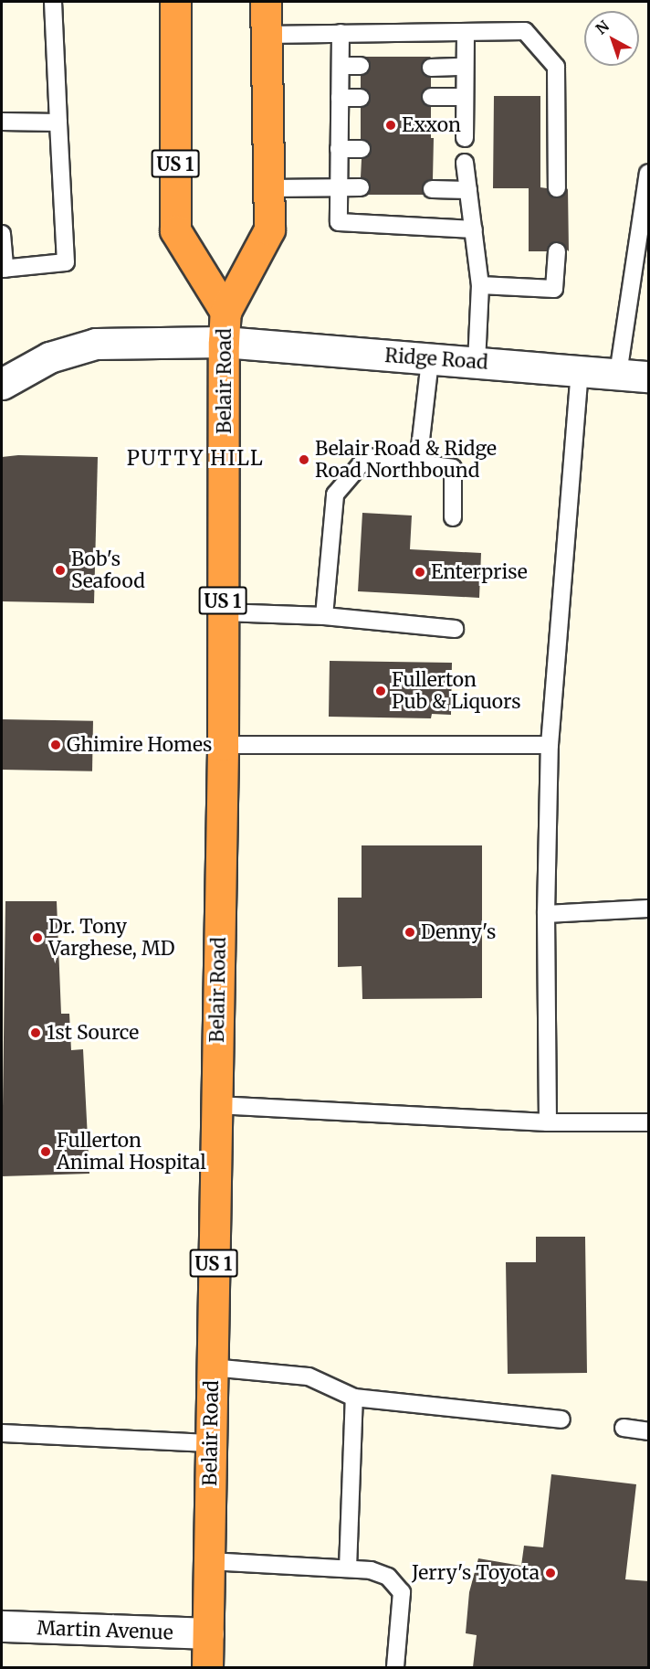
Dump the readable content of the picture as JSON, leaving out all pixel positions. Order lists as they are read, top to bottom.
{
  "streets": {
    "highway": ["US 1", "Belair Road"],
    "street": ["Ridge Road", "Martin Avenue"]
  },
  "crossings": [
    ["Ridge Road", "Belair Road"],
    ["Belair Road", "Martin Avenue"]
  ],
  "districts": ["PUTTY HILL"],
  "places": [
    "Exxon",
    "Belair Road & Ridge Road Northbound",
    "Bob's Seafood",
    "Enterprise",
    "Fullerton Pub & Liquors",
    "Ghimire Homes",
    "Denny's",
    "Dr. Tony Varghese, MD",
    "1st Source",
    "Fullerton Animal Hospital",
    "Jerry's Toyota"
  ],
  "north": "top left"
}
